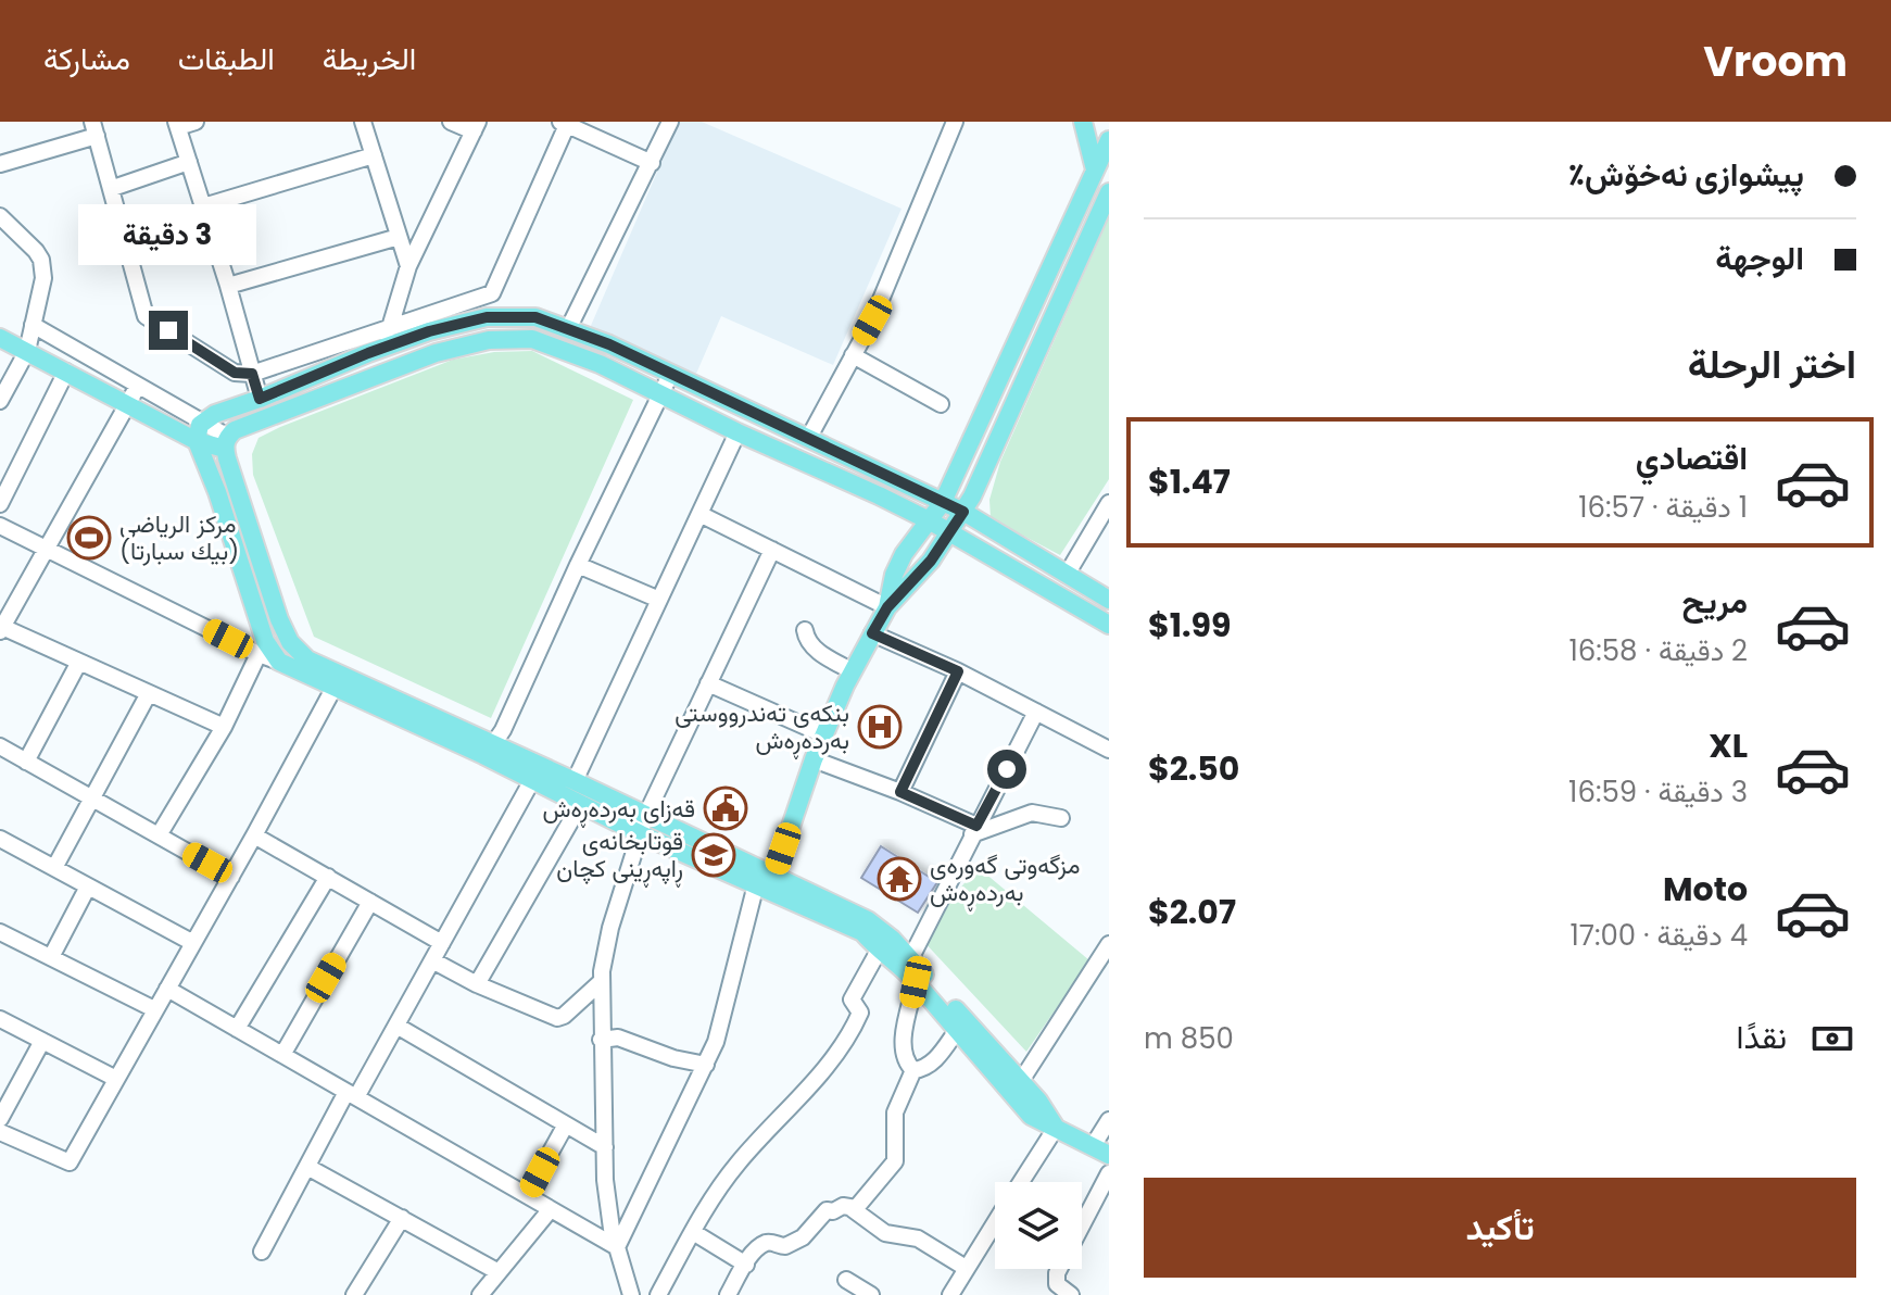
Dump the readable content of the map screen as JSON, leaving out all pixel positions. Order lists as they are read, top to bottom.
{
  "places": {
    "sports": ["مركز الرياضي (بيك سبارتا)"],
    "hospital": ["بنکەی تەندرووستی بەردەڕەش"],
    "public building": ["قەزای بەردەڕەش"],
    "school or university": ["قوتابخانەی ڕاپەڕینی کچان"],
    "temple": ["مزگەوتی گەورەی بەردەڕەش"]
  },
  "page": {
    "header": "Vroom",
    "nav": ["الخريطة", "الطبقات", "مشاركة"],
    "banner": ["پیشوازی نەخۆش٪", "الوجهة"],
    "bubble": "3 دقيقة",
    "heading": "اختر الرحلة",
    "list": [
      {
        "name": "اقتصادي",
        "note": "1 دقيقة · 16:57",
        "value": "$1.47"
      },
      {
        "name": "مريح",
        "note": "2 دقيقة · 16:58",
        "value": "$1.99"
      },
      {
        "name": "XL",
        "note": "3 دقيقة · 16:59",
        "value": "$2.50"
      },
      {
        "name": "Moto",
        "note": "4 دقيقة · 17:00",
        "value": "$2.07"
      }
    ],
    "pay": ["نقدًا", "850 m"],
    "buttons": "تأكيد"
  }
}
